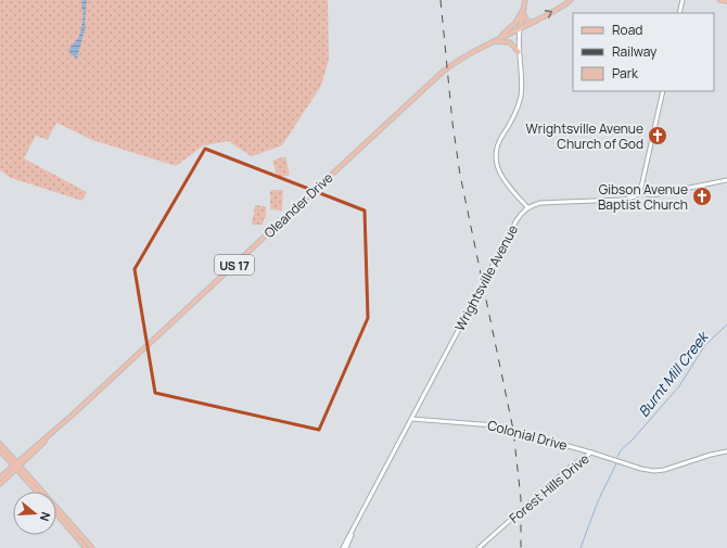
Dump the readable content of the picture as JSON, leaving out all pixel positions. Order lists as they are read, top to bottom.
{
  "streets": {
    "main road": ["Oleander Drive", "US 17"],
    "street": ["Wrightsville Avenue", "Colonial Drive", "Forest Hills Drive"]
  },
  "crossings": [
    ["Oleander Drive", "US 17"],
    ["Wrightsville Avenue", "Colonial Drive"],
    ["Colonial Drive", "Forest Hills Drive"]
  ],
  "water": ["Burnt Mill Creek"],
  "places": {
    "church": ["Wrightsville Avenue Church of God", "Gibson Avenue Baptist Church"]
  },
  "legend": ["Road", "Railway", "Park"],
  "north": "right"
}
